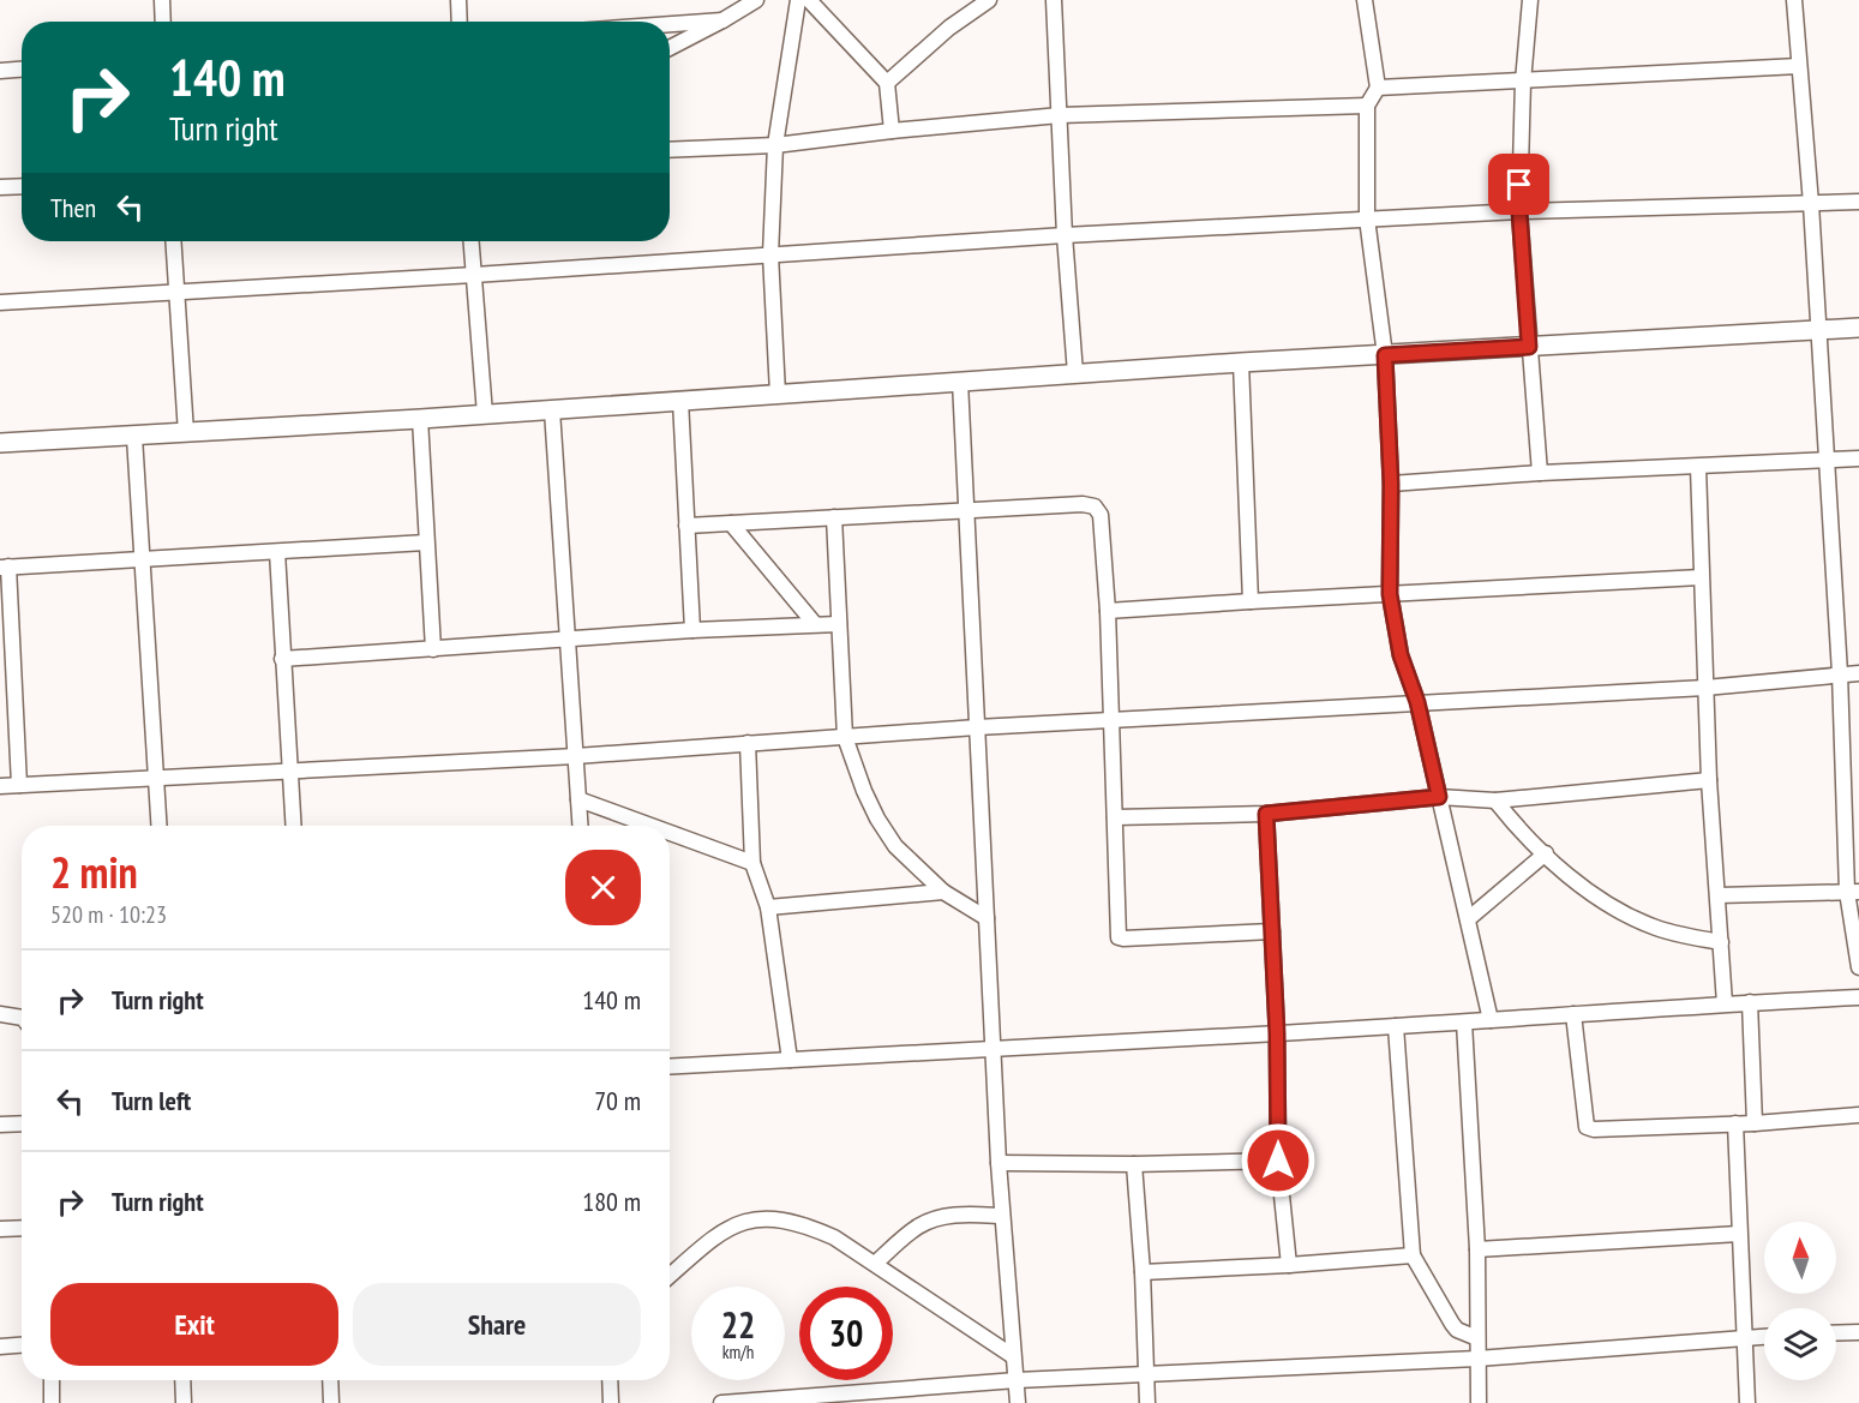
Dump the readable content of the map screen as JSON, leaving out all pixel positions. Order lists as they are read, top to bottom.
{
  "north": "top",
  "page": {
    "turn": ["140 m", "Turn right"],
    "then": "Then",
    "heading": ["2 min", "520 m · 10:23"],
    "list": [
      {
        "name": "Turn right",
        "value": "140 m"
      },
      {
        "name": "Turn left",
        "value": "70 m"
      },
      {
        "name": "Turn right",
        "value": "180 m"
      }
    ],
    "buttons": ["Exit", "Share"],
    "speed": "22 km/h",
    "limit": "30"
  }
}
